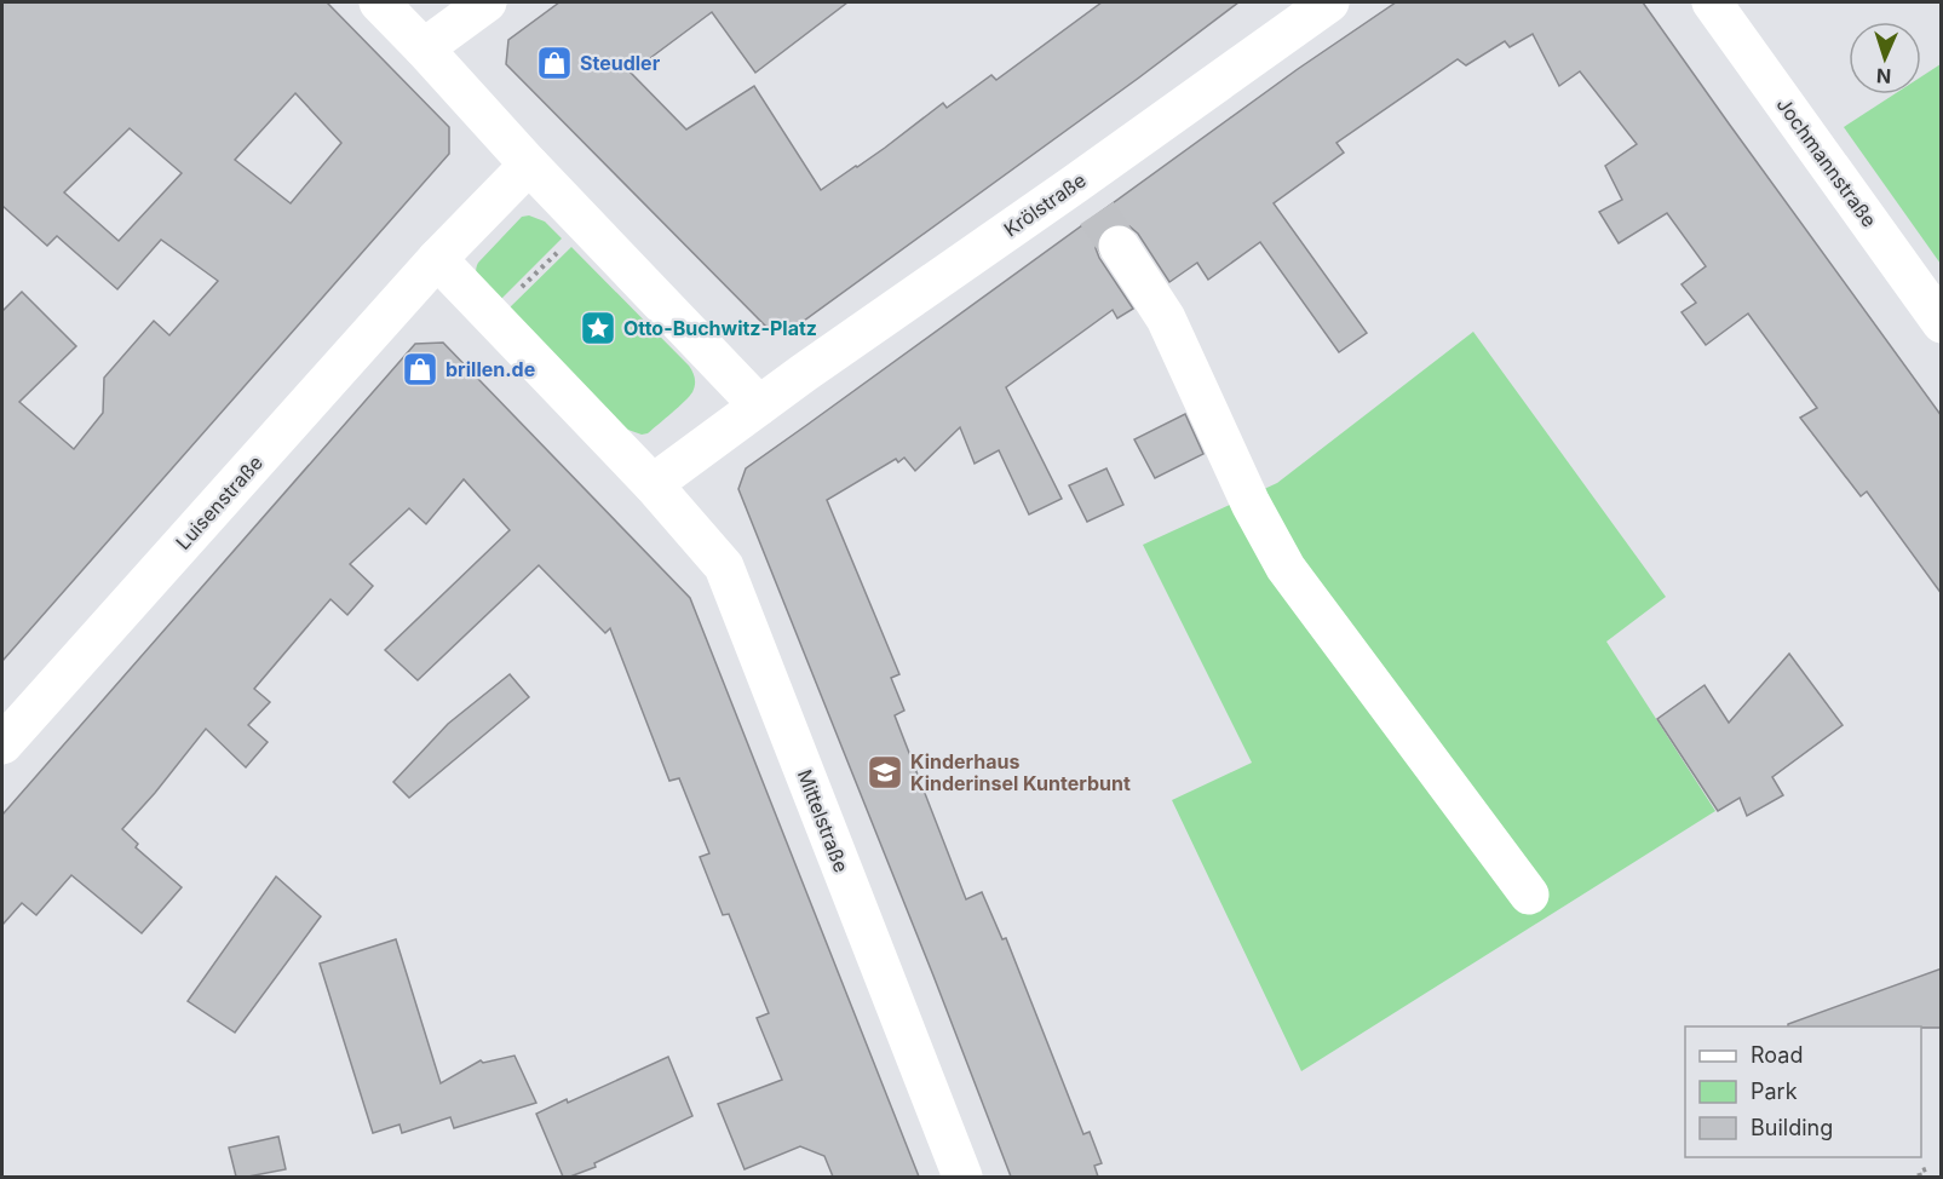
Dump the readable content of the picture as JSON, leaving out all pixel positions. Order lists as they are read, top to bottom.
{
  "streets": {
    "street": [
      "Jochmannstraße",
      "Krölstraße",
      "Luisenstraße",
      "Mittelstraße"
    ]
  },
  "places": {
    "shop": ["Steudler", "brillen.de"],
    "place": ["Otto-Buchwitz-Platz"],
    "school or university": ["Kinderhaus Kinderinsel Kunterbunt"]
  },
  "legend": ["Road", "Park", "Building"],
  "north": "bottom"
}
